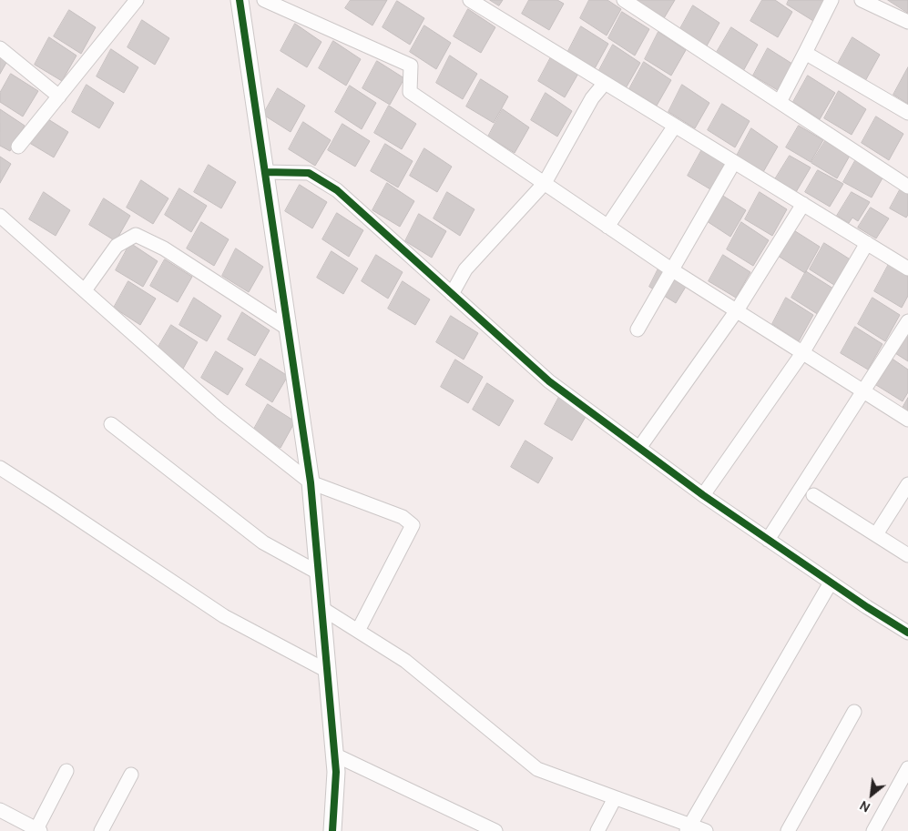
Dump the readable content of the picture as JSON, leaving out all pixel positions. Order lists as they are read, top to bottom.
{
  "north": "bottom left"
}
